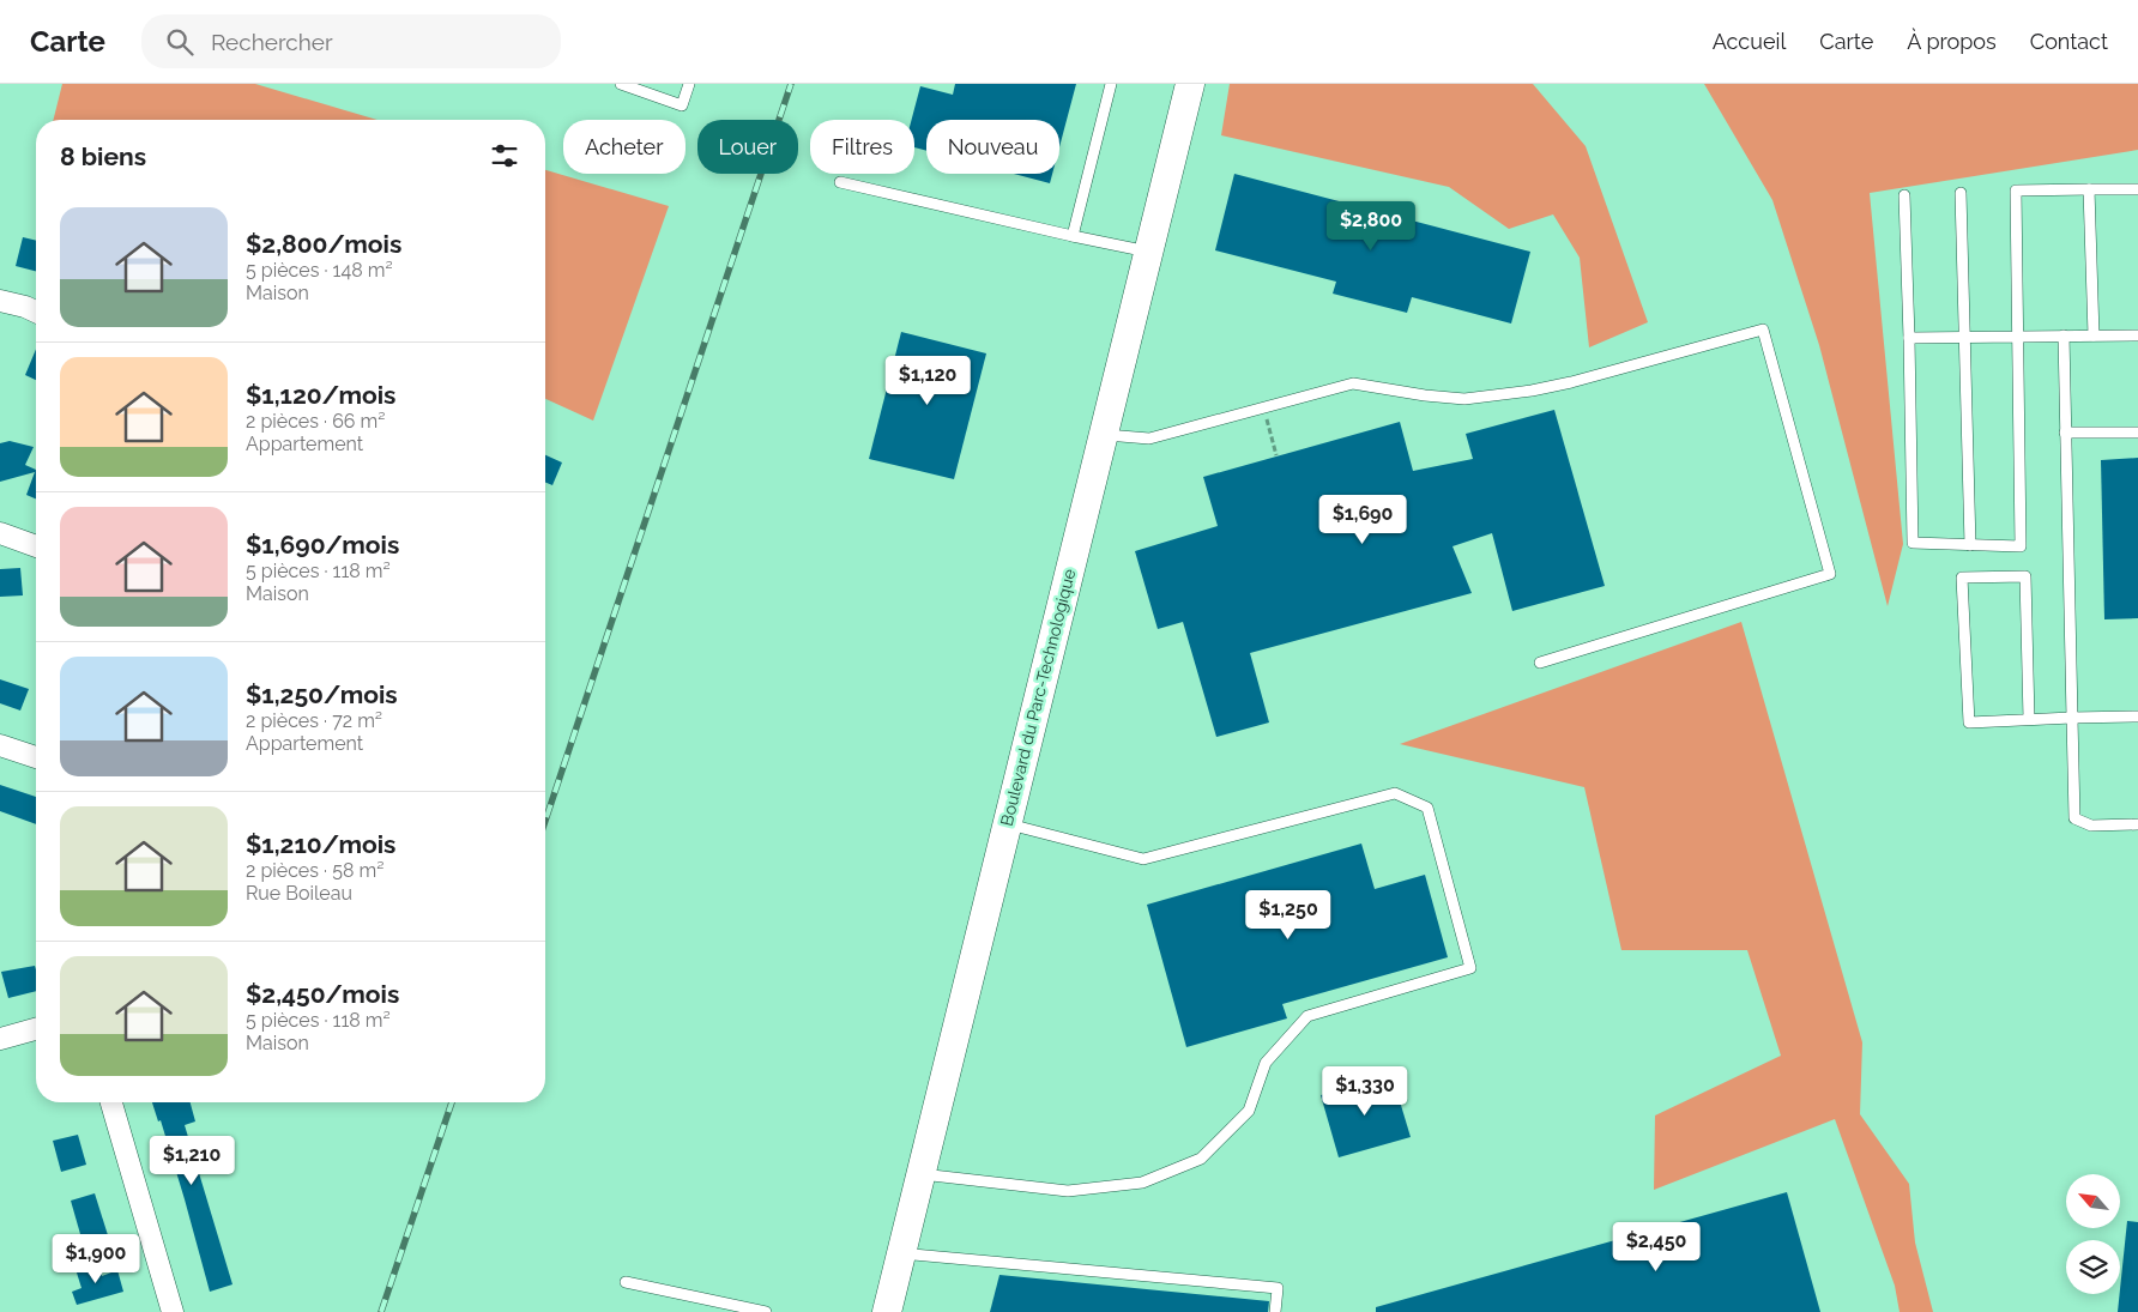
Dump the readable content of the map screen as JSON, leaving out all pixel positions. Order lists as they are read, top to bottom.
{
  "streets": {
    "street": ["Boulevard du Parc-Technologique"]
  },
  "north": "top left",
  "page": {
    "header": "Carte",
    "search": "Rechercher",
    "nav": [
      "Accueil",
      "Carte",
      "À propos",
      "Contact"
    ],
    "chip": [
      "Acheter",
      "Louer",
      "Filtres",
      "Nouveau"
    ],
    "heading": "8 biens",
    "list": [
      {
        "name": "$2,800/mois",
        "note": "5 pièces · 148 m² · Maison"
      },
      {
        "name": "$1,120/mois",
        "note": "2 pièces · 66 m² · Appartement"
      },
      {
        "name": "$1,690/mois",
        "note": "5 pièces · 118 m² · Maison"
      },
      {
        "name": "$1,250/mois",
        "note": "2 pièces · 72 m² · Appartement"
      },
      {
        "name": "$1,210/mois",
        "note": "2 pièces · 58 m² · Rue Boileau"
      },
      {
        "name": "$2,450/mois",
        "note": "5 pièces · 118 m² · Maison"
      }
    ],
    "price": [
      "$2,800",
      "$1,120",
      "$1,690",
      "$1,250",
      "$1,330",
      "$1,210",
      "$2,450",
      "$1,900"
    ]
  }
}
